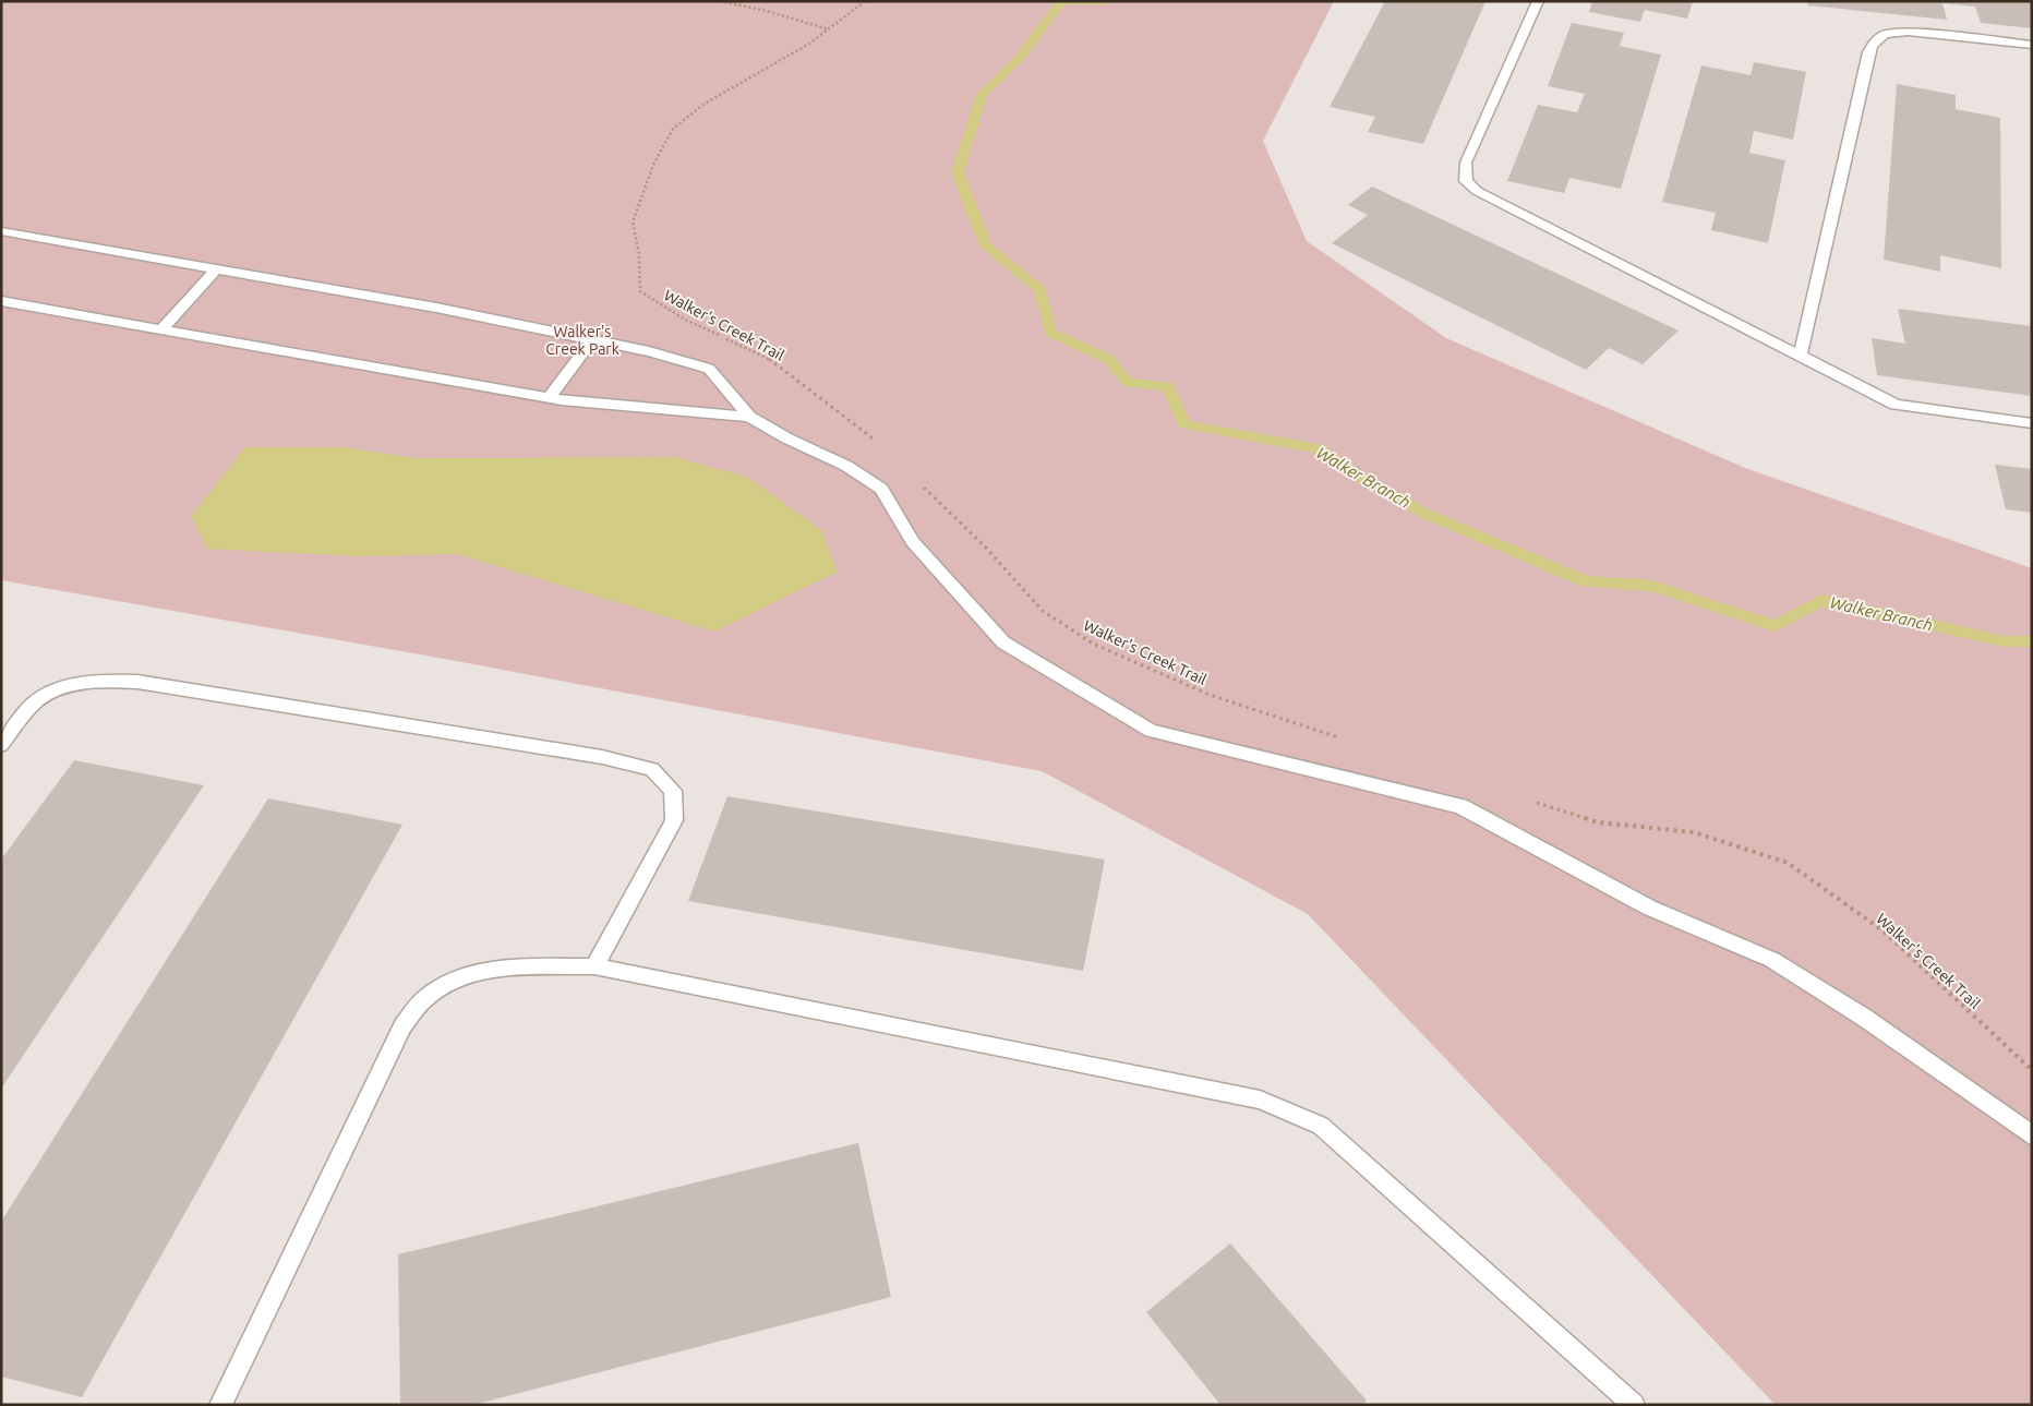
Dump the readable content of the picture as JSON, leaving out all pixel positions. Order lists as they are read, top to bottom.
{
  "streets": {
    "path": ["Walker's Creek Trail"]
  },
  "water": ["Walker Branch"],
  "parks": ["Walker's Creek Park"]
}
